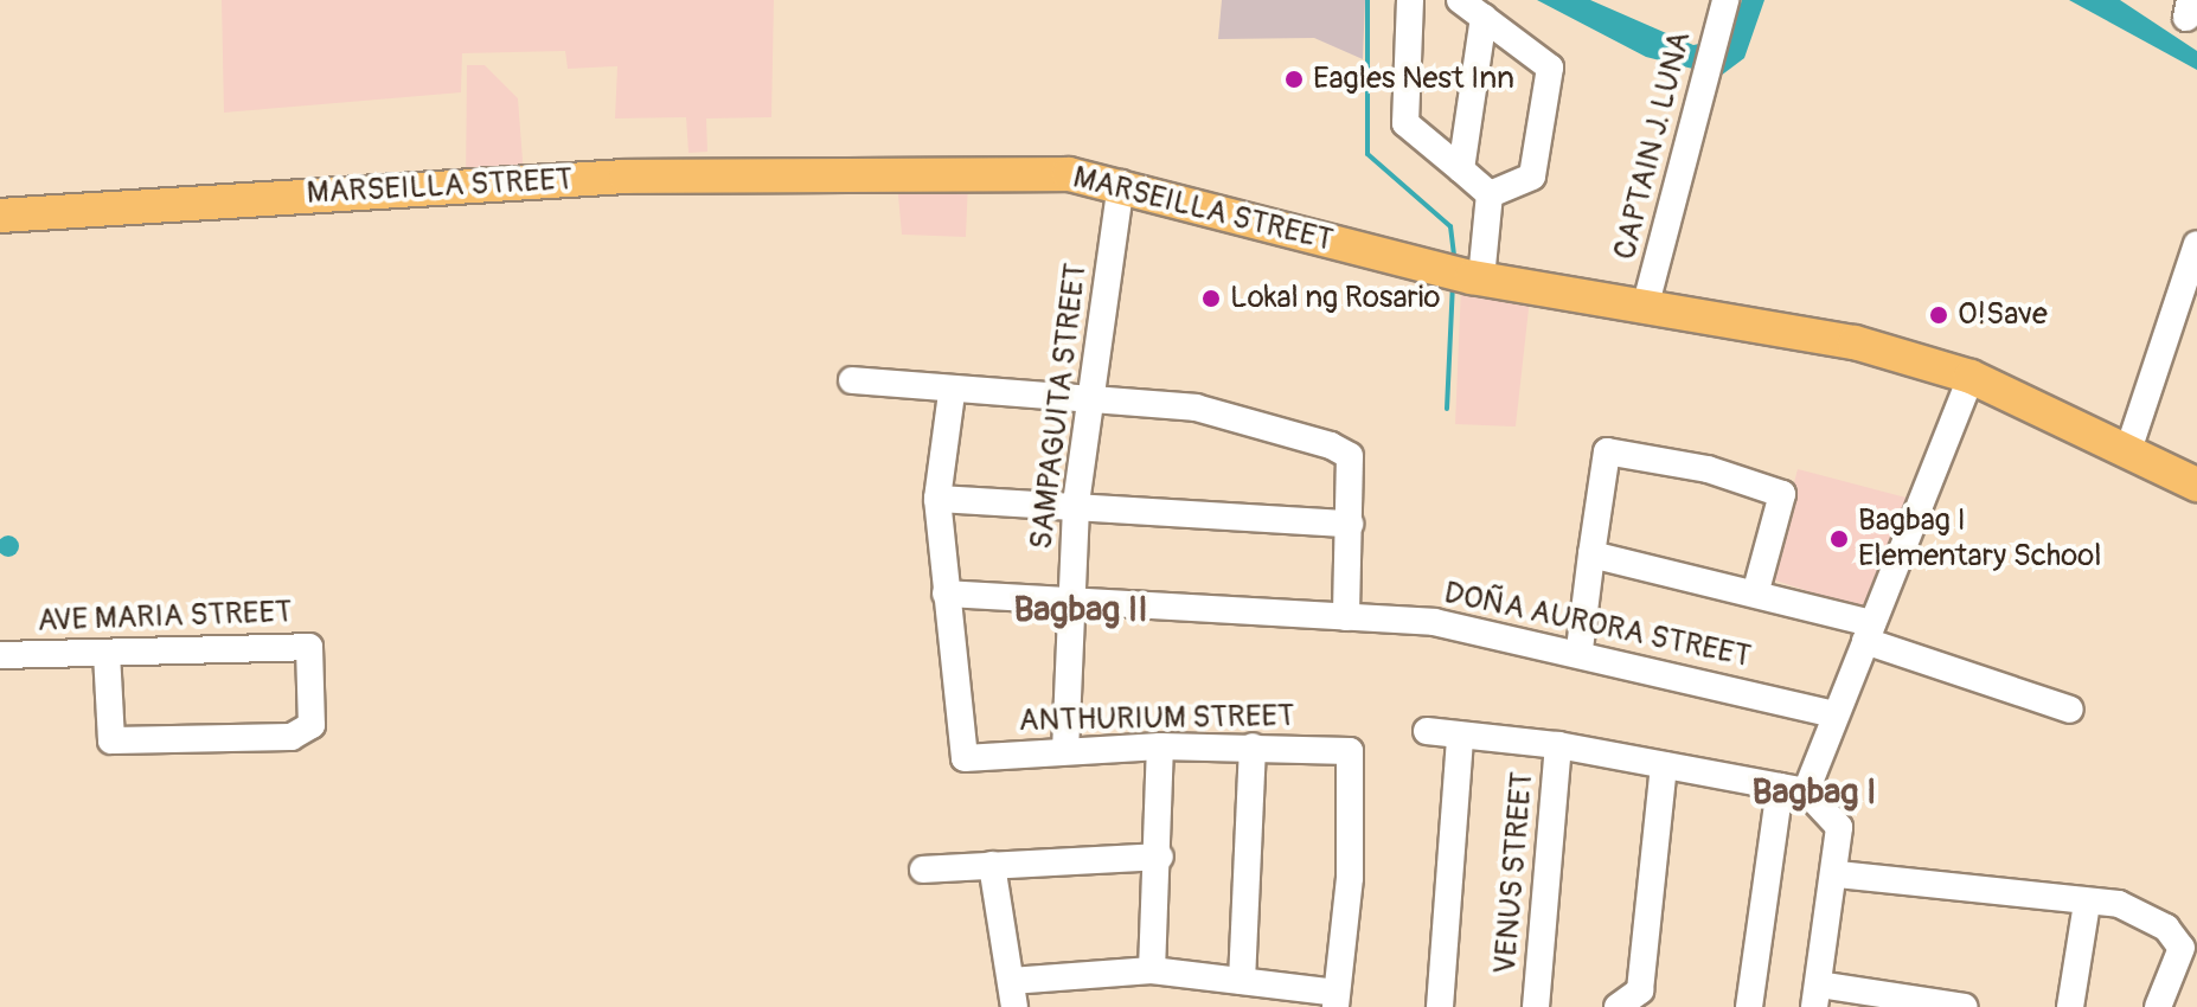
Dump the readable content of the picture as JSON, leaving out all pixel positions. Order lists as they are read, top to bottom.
{
  "streets": {
    "main road": ["MARSEILLA STREET"],
    "street": [
      "CAPTAIN J. LUNA",
      "SAMPAGUITA STREET",
      "AVE MARIA STREET",
      "DOÑA AURORA STREET",
      "ANTHURIUM STREET",
      "VENUS STREET"
    ]
  },
  "crossings": [
    ["CAPTAIN J. LUNA", "MARSEILLA STREET"],
    ["MARSEILLA STREET", "SAMPAGUITA STREET"],
    ["SAMPAGUITA STREET", "DOÑA AURORA STREET"],
    ["SAMPAGUITA STREET", "ANTHURIUM STREET"],
    ["DOÑA AURORA STREET", "ANTHURIUM STREET"]
  ],
  "districts": ["Bagbag II", "Bagbag I"],
  "places": [
    "Eagles Nest Inn",
    "Lokal ng Rosario",
    "O!Save",
    "Bagbag I Elementary School"
  ]
}
